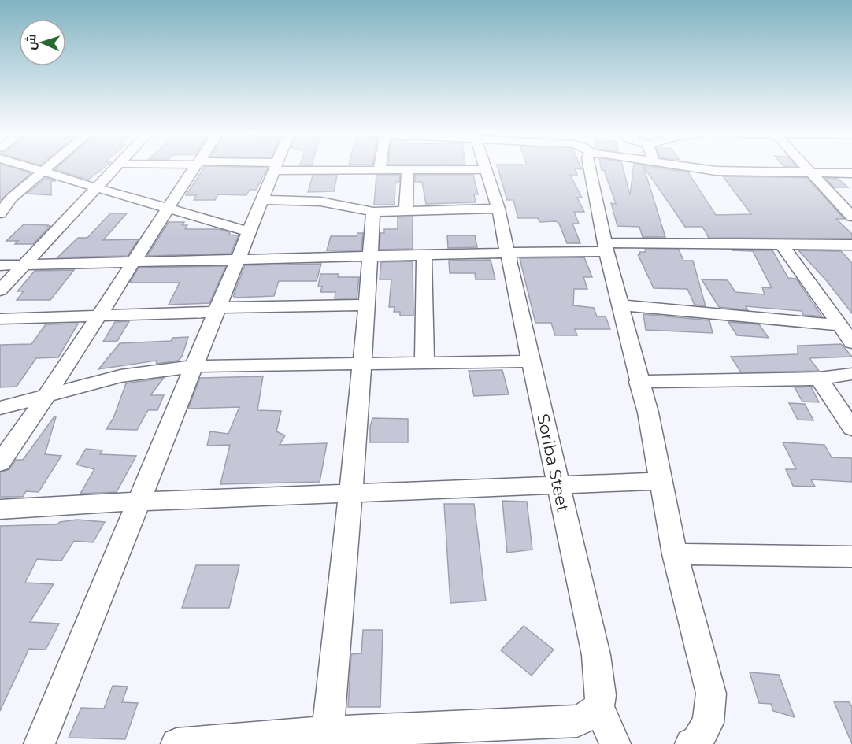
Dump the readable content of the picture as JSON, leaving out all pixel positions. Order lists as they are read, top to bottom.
{
  "streets": {
    "street": ["Soriba Steet"]
  },
  "north": "left"
}
